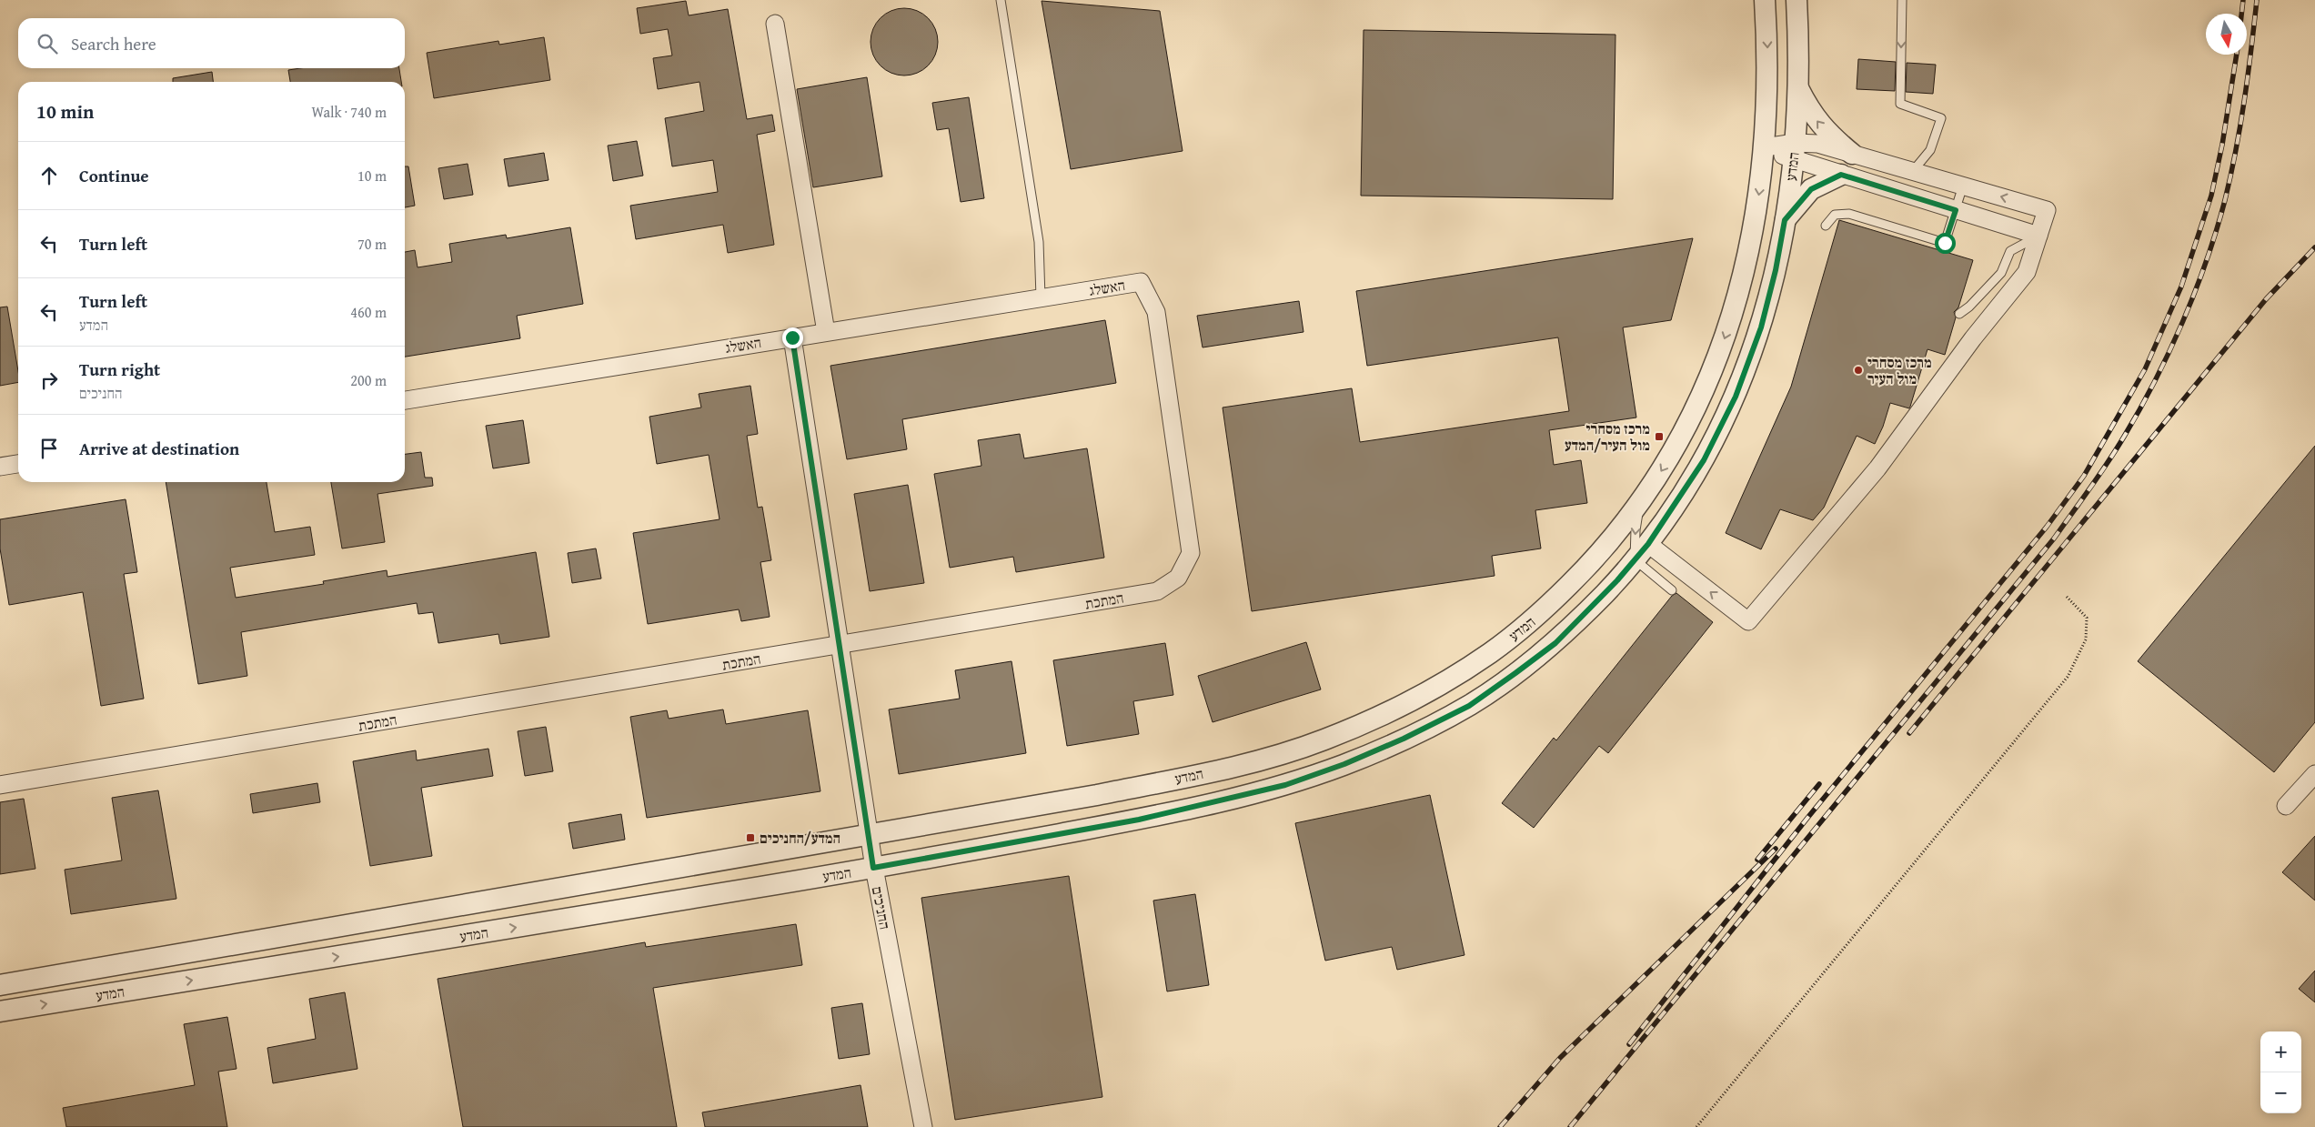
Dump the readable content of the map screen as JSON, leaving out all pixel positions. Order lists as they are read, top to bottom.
{
  "streets": {
    "street": [
      "המדע",
      "האשלג",
      "המתכת",
      "החניכים"
    ]
  },
  "crossings": [
    ["המדע", "החניכים"],
    ["האשלג", "המתכת"],
    ["האשלג", "החניכים"],
    ["המתכת", "החניכים"]
  ],
  "places": {
    "other": ["מרכז מסחרי מול העיר"],
    "transit": ["מרכז מסחרי מול העיר/המדע", "המדע/החניכים"]
  },
  "north": "bottom",
  "page": {
    "search": "Search here",
    "heading": ["10 min", "Walk · 740 m"],
    "list": [
      ["Continue", "10 m"],
      ["Turn left", "70 m"],
      ["Turn left", "המדע", "460 m"],
      ["Turn right", "החניכים", "200 m"],
      "Arrive at destination"
    ],
    "map_buttons": ["+", "−"]
  }
}
